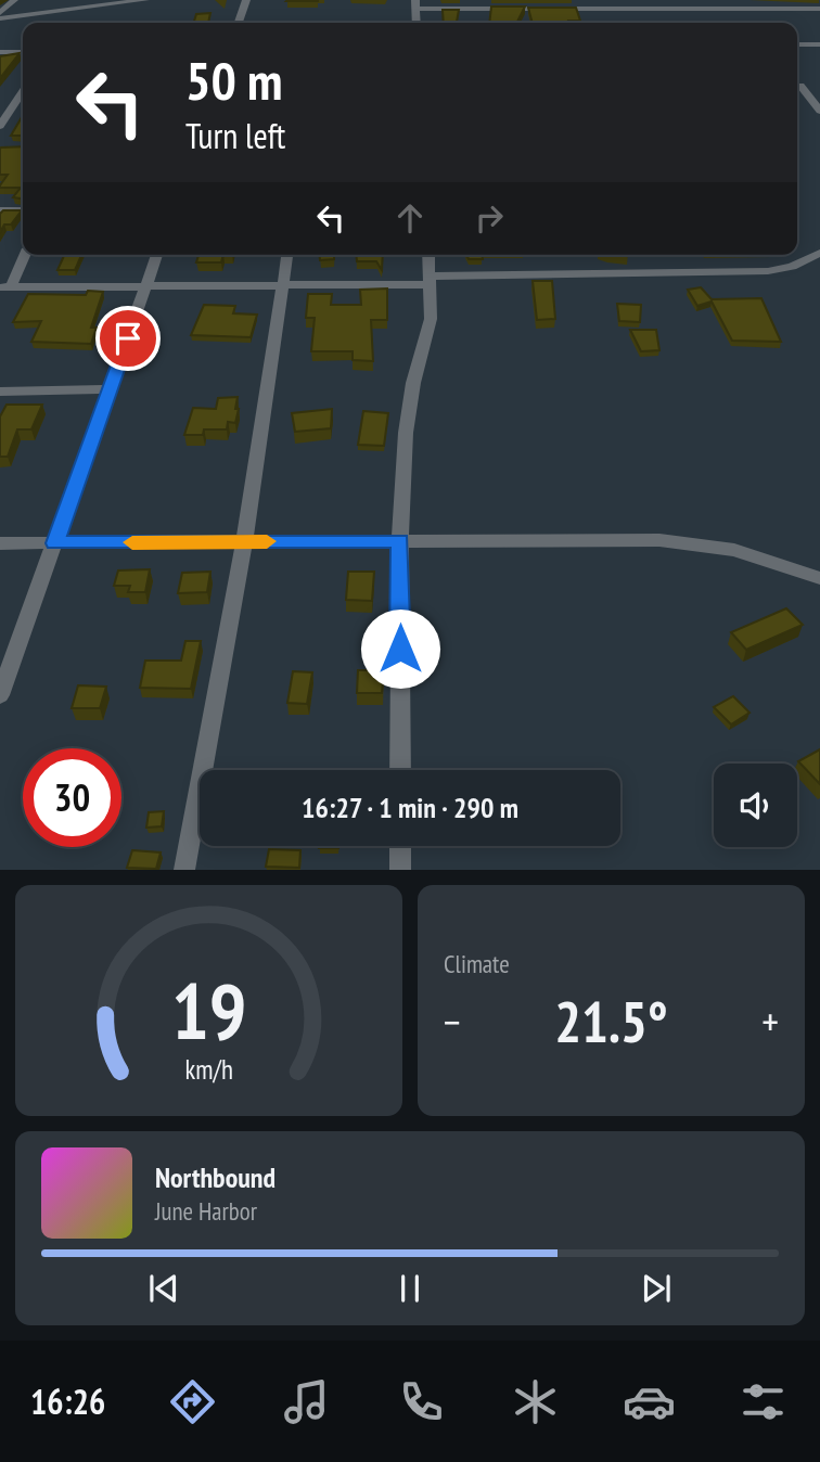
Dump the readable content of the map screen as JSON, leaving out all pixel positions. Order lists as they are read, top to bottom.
{
  "page": {
    "turn": ["50 m", "Turn left"],
    "limit": "30",
    "trip": "16:27 · 1 min · 290 m",
    "tile": "Climate",
    "heat": ["−", "21.5°", "+"],
    "song": ["Northbound", "June Harbor"],
    "tabs": "16:26",
    "gauge": ["19", "km/h"]
  }
}
